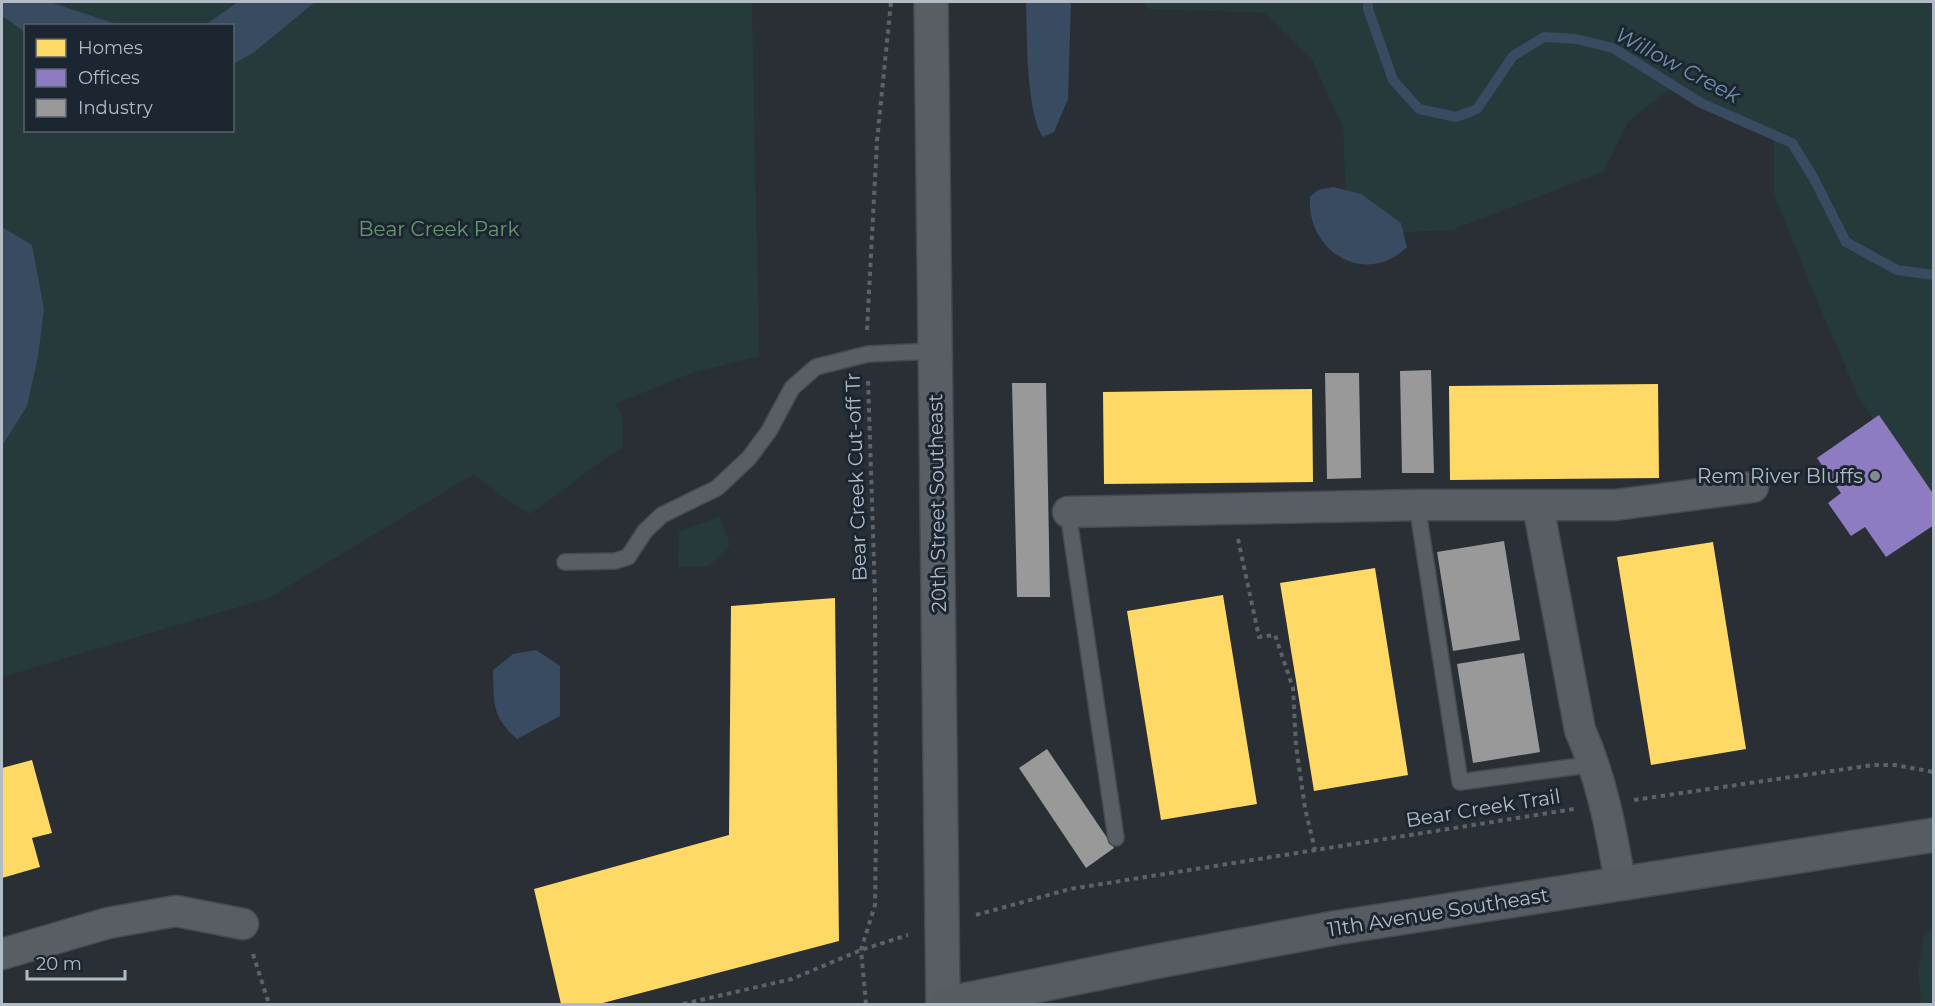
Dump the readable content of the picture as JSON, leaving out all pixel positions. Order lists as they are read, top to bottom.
{
  "streets": {
    "main road": ["11th Avenue Southeast"],
    "street": ["20th Street Southeast"],
    "path": ["Bear Creek Cut-off Tr", "Bear Creek Trail"]
  },
  "crossings": [
    ["20th Street Southeast", "11th Avenue Southeast"]
  ],
  "water": ["Willow Creek"],
  "parks": ["Bear Creek Park"],
  "places": ["Rem River Bluffs"],
  "legend": ["Homes", "Offices", "Industry"],
  "scale_bar": "20 m"
}
